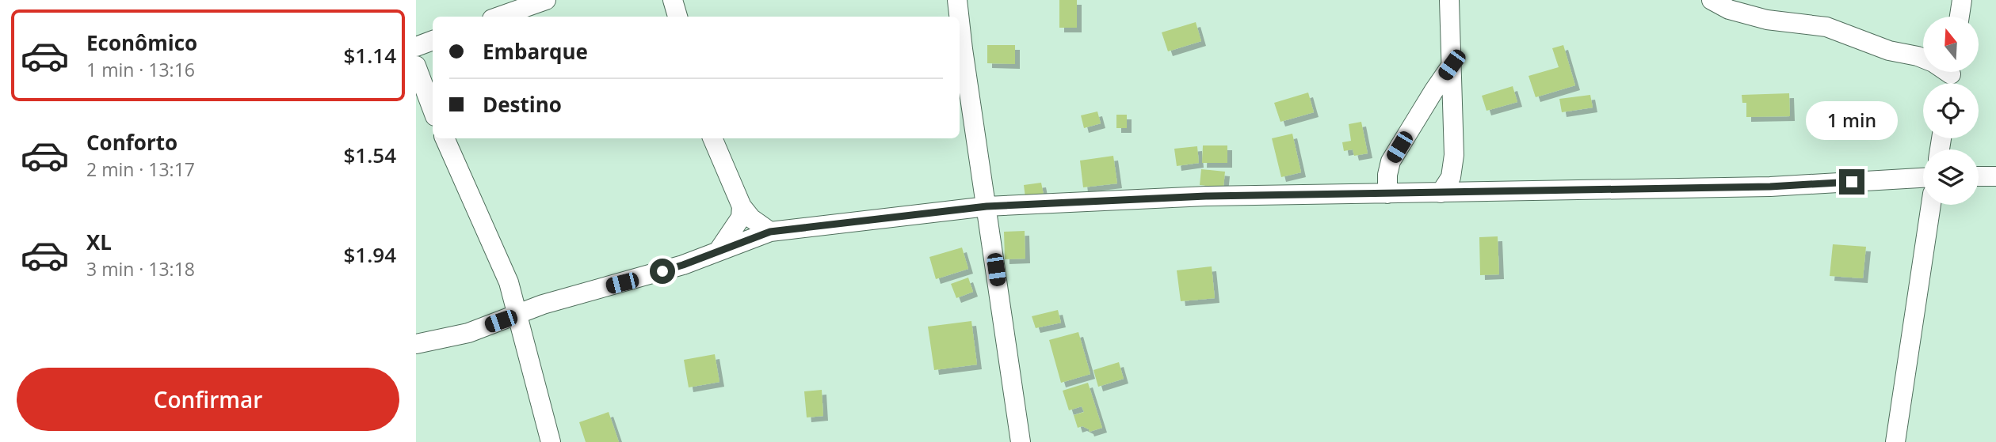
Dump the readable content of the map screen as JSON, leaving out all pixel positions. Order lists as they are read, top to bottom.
{
  "north": "top",
  "page": {
    "list": [
      {
        "name": "Econômico",
        "note": "1 min · 13:16",
        "value": "$1.14"
      },
      {
        "name": "Conforto",
        "note": "2 min · 13:17",
        "value": "$1.54"
      },
      {
        "name": "XL",
        "note": "3 min · 13:18",
        "value": "$1.94"
      }
    ],
    "banner": ["Embarque", "Destino"],
    "bubble": "1 min",
    "buttons": "Confirmar"
  }
}
